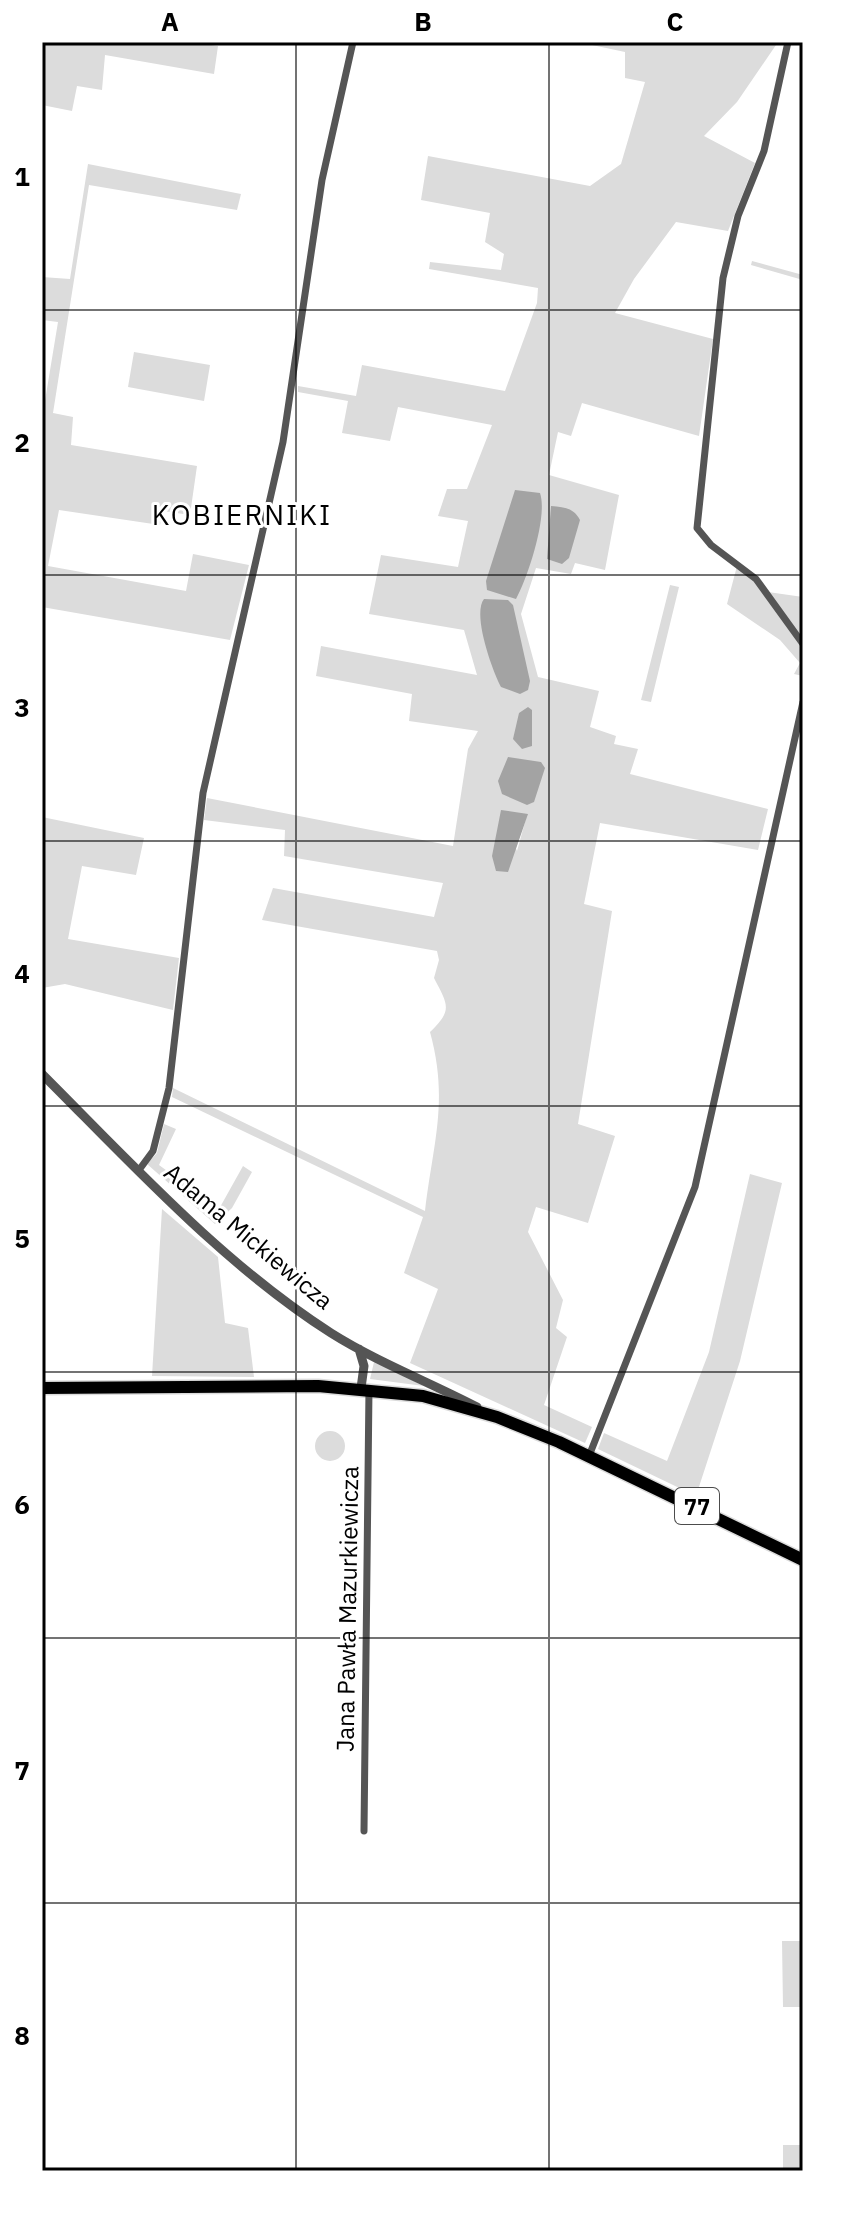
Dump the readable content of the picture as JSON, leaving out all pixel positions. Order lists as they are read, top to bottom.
{
  "streets": {
    "main road": ["Adama Mickiewicza", "77"],
    "street": ["Jana Pawła Mazurkiewicza"]
  },
  "crossings": [
    ["Adama Mickiewicza", "77"],
    ["Adama Mickiewicza", "Jana Pawła Mazurkiewicza"],
    ["77", "Jana Pawła Mazurkiewicza"]
  ],
  "districts": ["KOBIERNIKI"],
  "grid": {
    "columns": ["A", "B", "C"],
    "rows": [
      "1",
      "2",
      "3",
      "4",
      "5",
      "6",
      "7",
      "8"
    ]
  }
}
